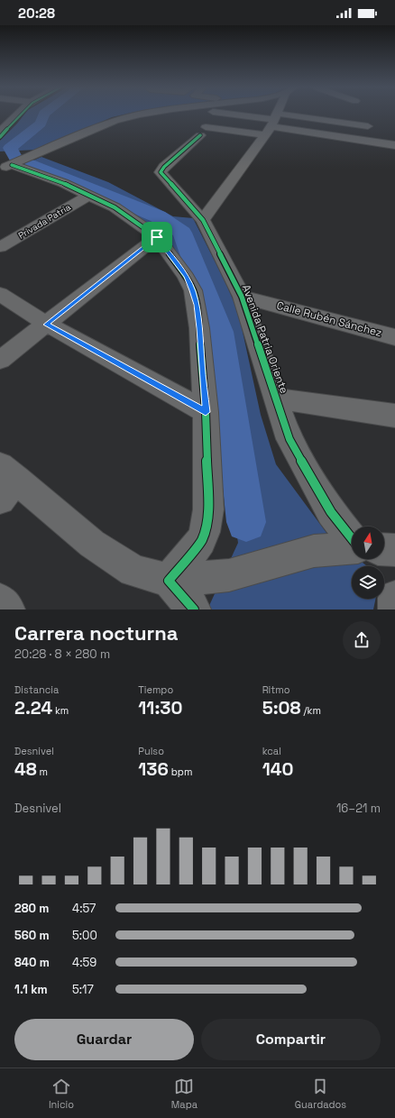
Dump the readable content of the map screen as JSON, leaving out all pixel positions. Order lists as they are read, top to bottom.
{
  "streets": {
    "street": ["Privada Patria", "Calle Rubén Sánchez", "Avenida Patria Oriente"]
  },
  "crossings": [
    ["Calle Rubén Sánchez", "Avenida Patria Oriente"]
  ],
  "north": "top",
  "page": {
    "status": "20:28",
    "heading": ["Carrera nocturna", "20:28 · 8 × 280 m"],
    "stats": [
      ["Distancia", "2.24 km"],
      ["Tiempo", "11:30"],
      ["Ritmo", "5:08 /km"],
      ["Desnivel", "48 m"],
      ["Pulso", "136 bpm"],
      ["kcal", "140"]
    ],
    "chart": ["Desnivel", "16–21 m"],
    "list": [
      {
        "name": "280 m",
        "note": "4:57"
      },
      {
        "name": "560 m",
        "note": "5:00"
      },
      {
        "name": "840 m",
        "note": "4:59"
      },
      {
        "name": "1.1 km",
        "note": "5:17"
      }
    ],
    "buttons": ["Guardar", "Compartir"],
    "tabs": ["Inicio", "Mapa", "Guardados"]
  }
}
